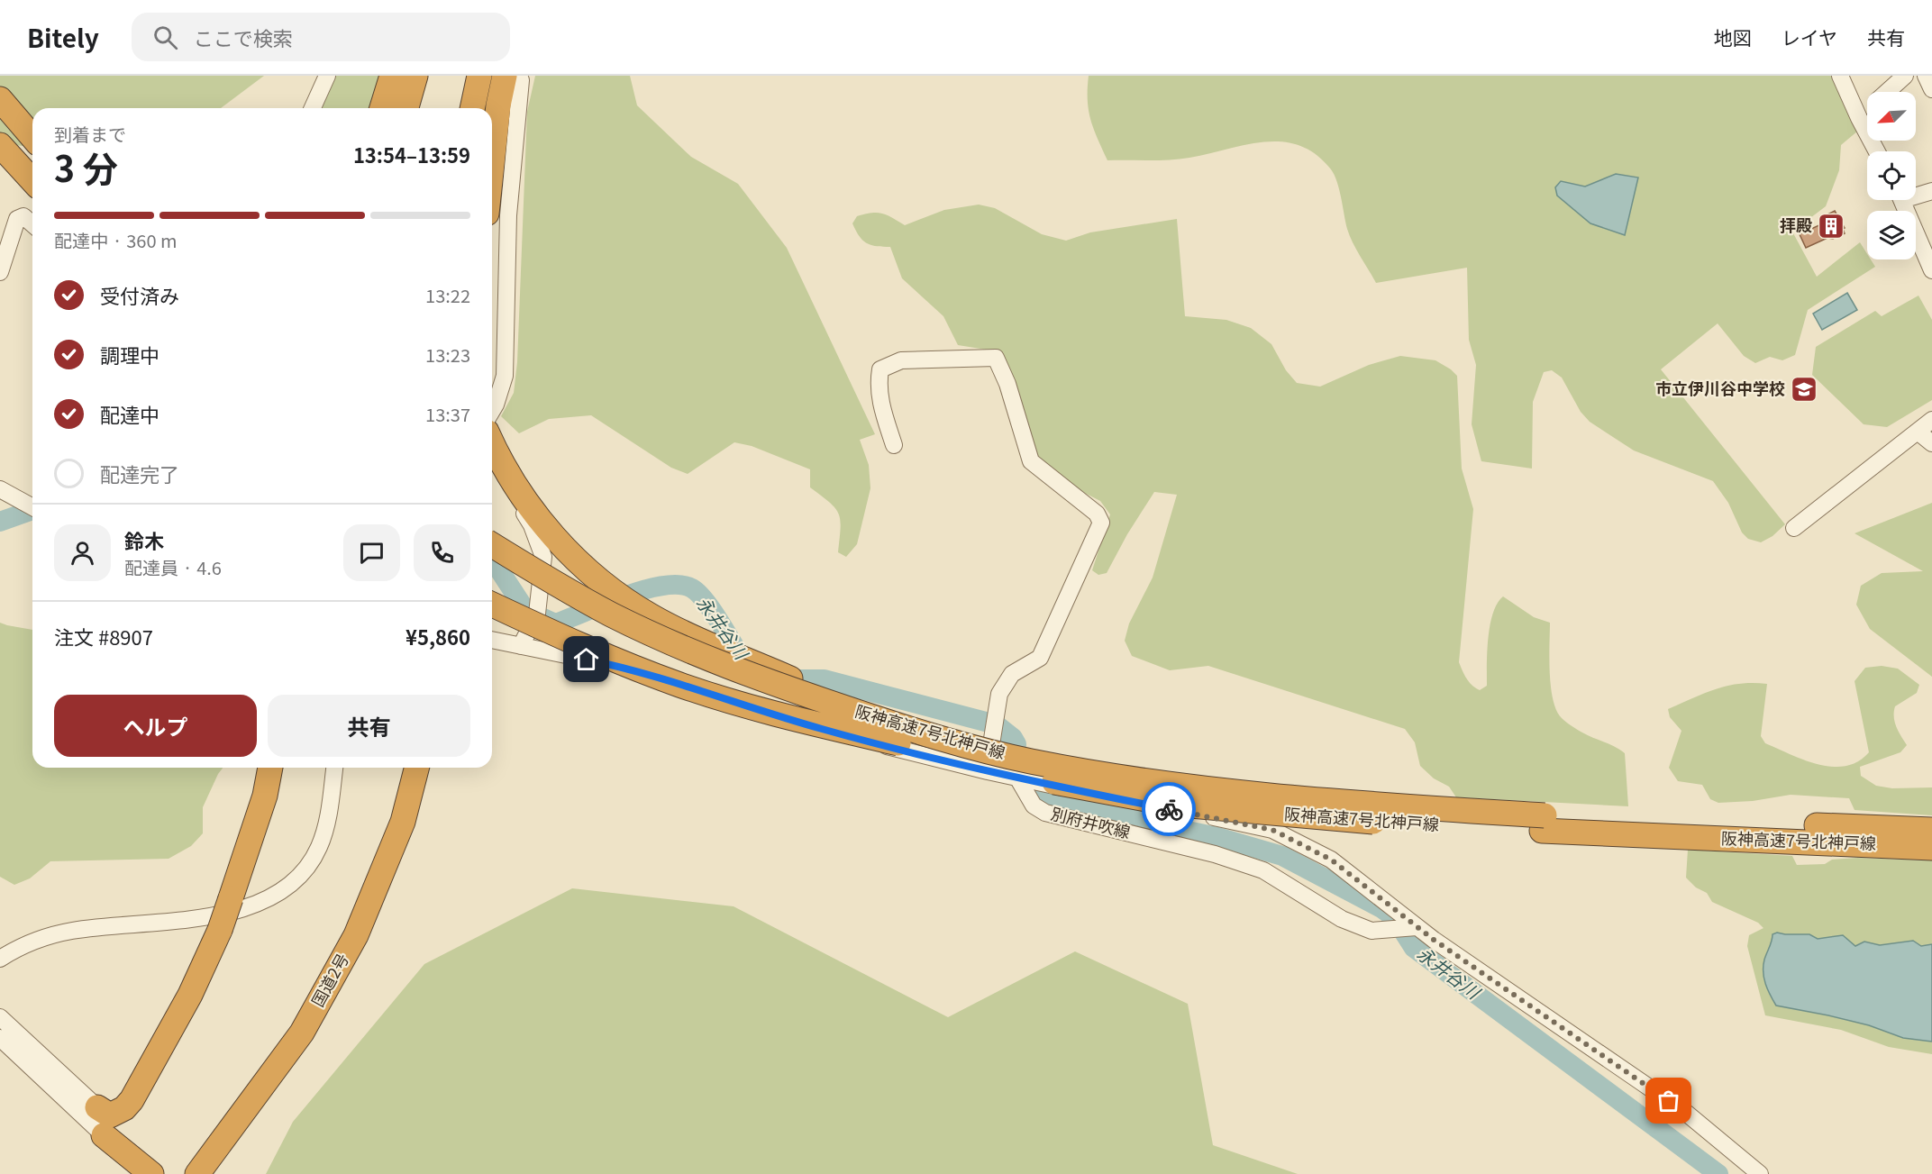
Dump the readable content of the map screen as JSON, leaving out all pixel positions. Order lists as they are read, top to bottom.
{
  "streets": {
    "highway": ["阪神高速7号北神戸線", "国道2号"],
    "street": ["別府井吹線"]
  },
  "water": ["永井谷川"],
  "places": {
    "building": ["拝殿"],
    "school or university": ["市立伊川谷中学校"]
  },
  "north": "bottom left",
  "page": {
    "header": "Bitely",
    "search": "ここで検索",
    "nav": ["地図", "レイヤ", "共有"],
    "heading": ["3 分", "到着まで", "13:54–13:59"],
    "panel": [
      "鈴木",
      "配達員 · 4.6",
      "注文 #8907",
      "¥5,860"
    ],
    "bar": "配達中 · 360 m",
    "list": [
      ["受付済み", "13:22"],
      ["調理中", "13:23"],
      ["配達中", "13:37"],
      "配達完了"
    ],
    "buttons": ["ヘルプ", "共有"]
  }
}
